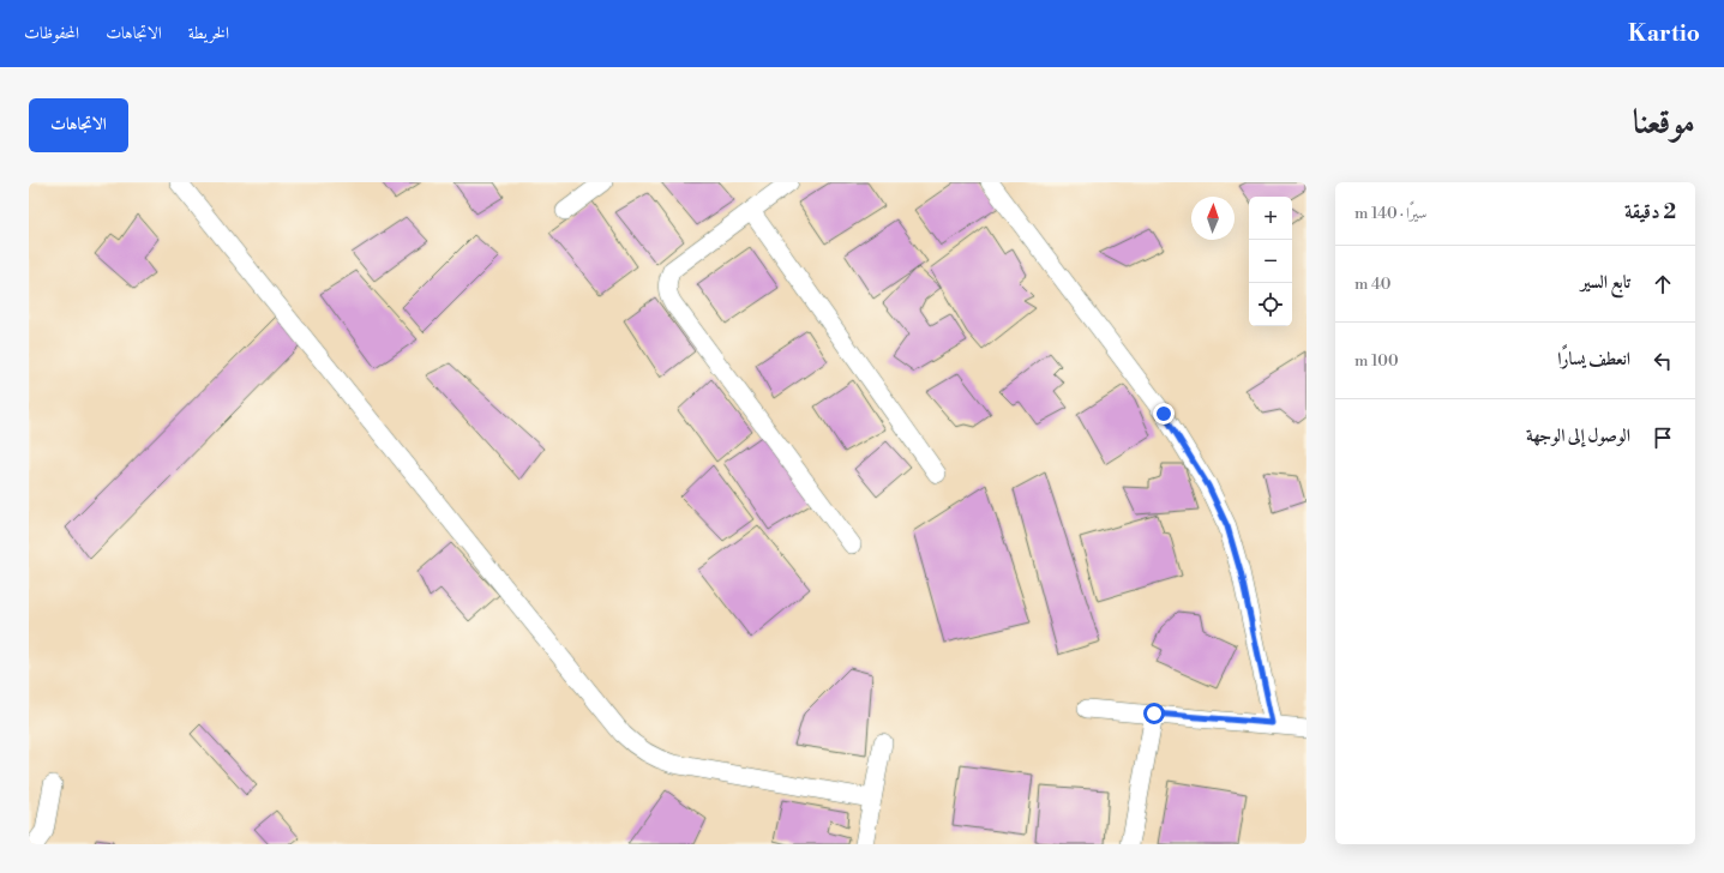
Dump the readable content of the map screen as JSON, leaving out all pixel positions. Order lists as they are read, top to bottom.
{
  "north": "top",
  "page": {
    "header": "Kartio",
    "nav": ["الخريطة", "الاتجاهات", "المحفوظات"],
    "title": "موقعنا",
    "buttons": "الاتجاهات",
    "heading": ["2 دقيقة", "سيرًا · 140 m"],
    "map_buttons": ["+", "−"],
    "list": [
      ["تابع السير", "40 m"],
      ["انعطف يسارًا", "100 m"],
      "الوصول إلى الوجهة"
    ]
  }
}
